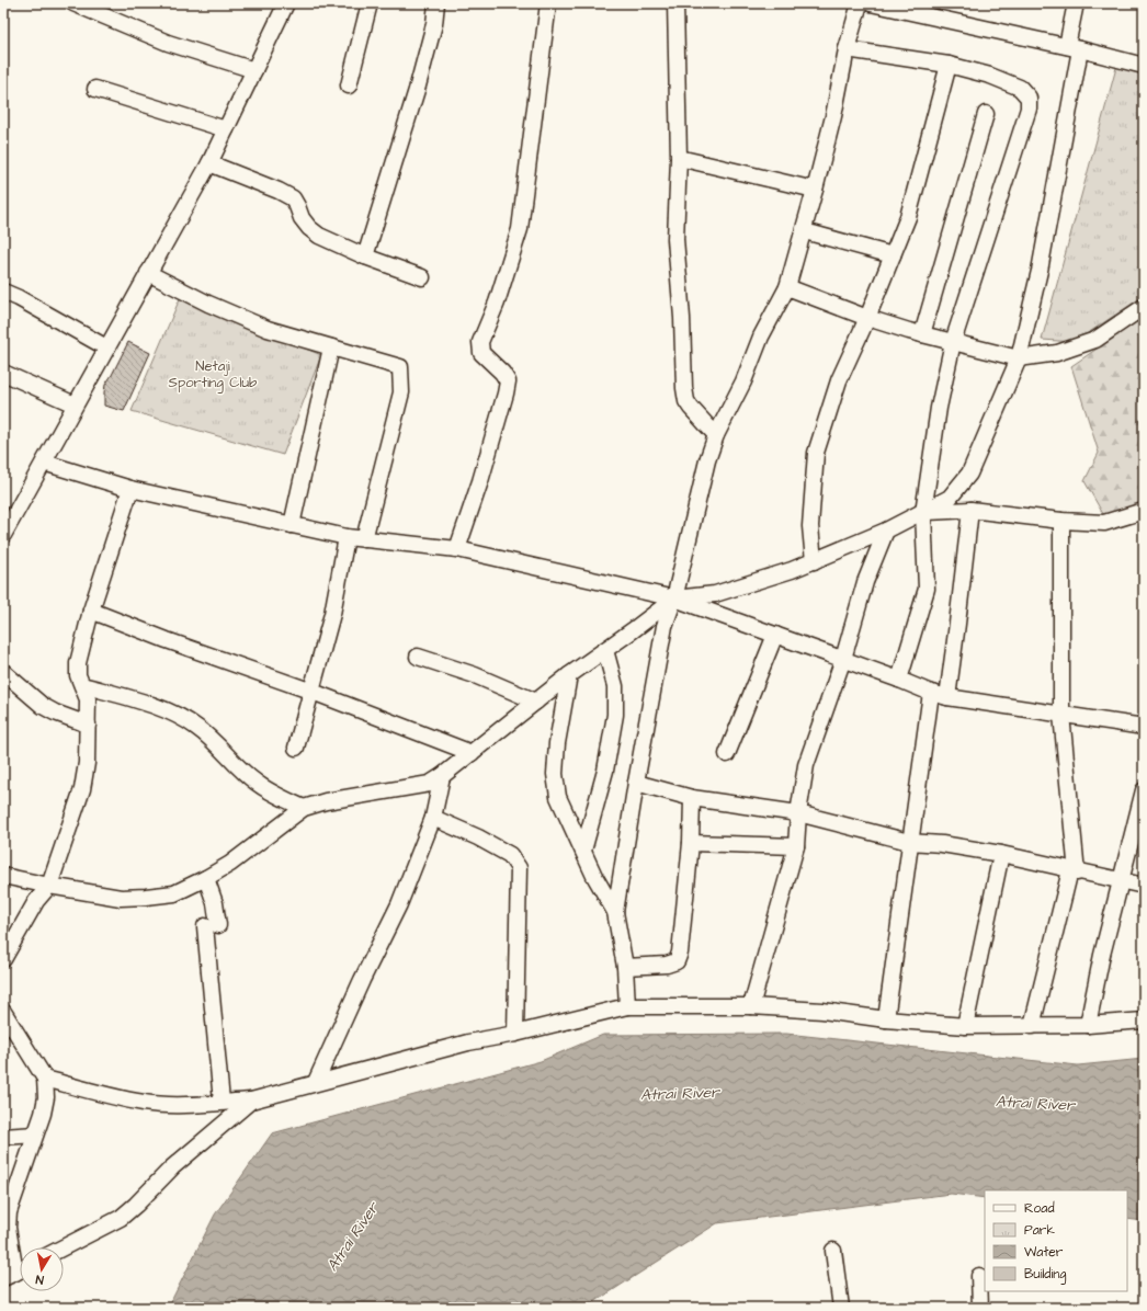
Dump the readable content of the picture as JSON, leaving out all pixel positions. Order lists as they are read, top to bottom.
{
  "water": ["Atrai River"],
  "parks": ["Netaji Sporting Club"],
  "legend": [
    "Road",
    "Park",
    "Water",
    "Building"
  ],
  "north": "bottom"
}
